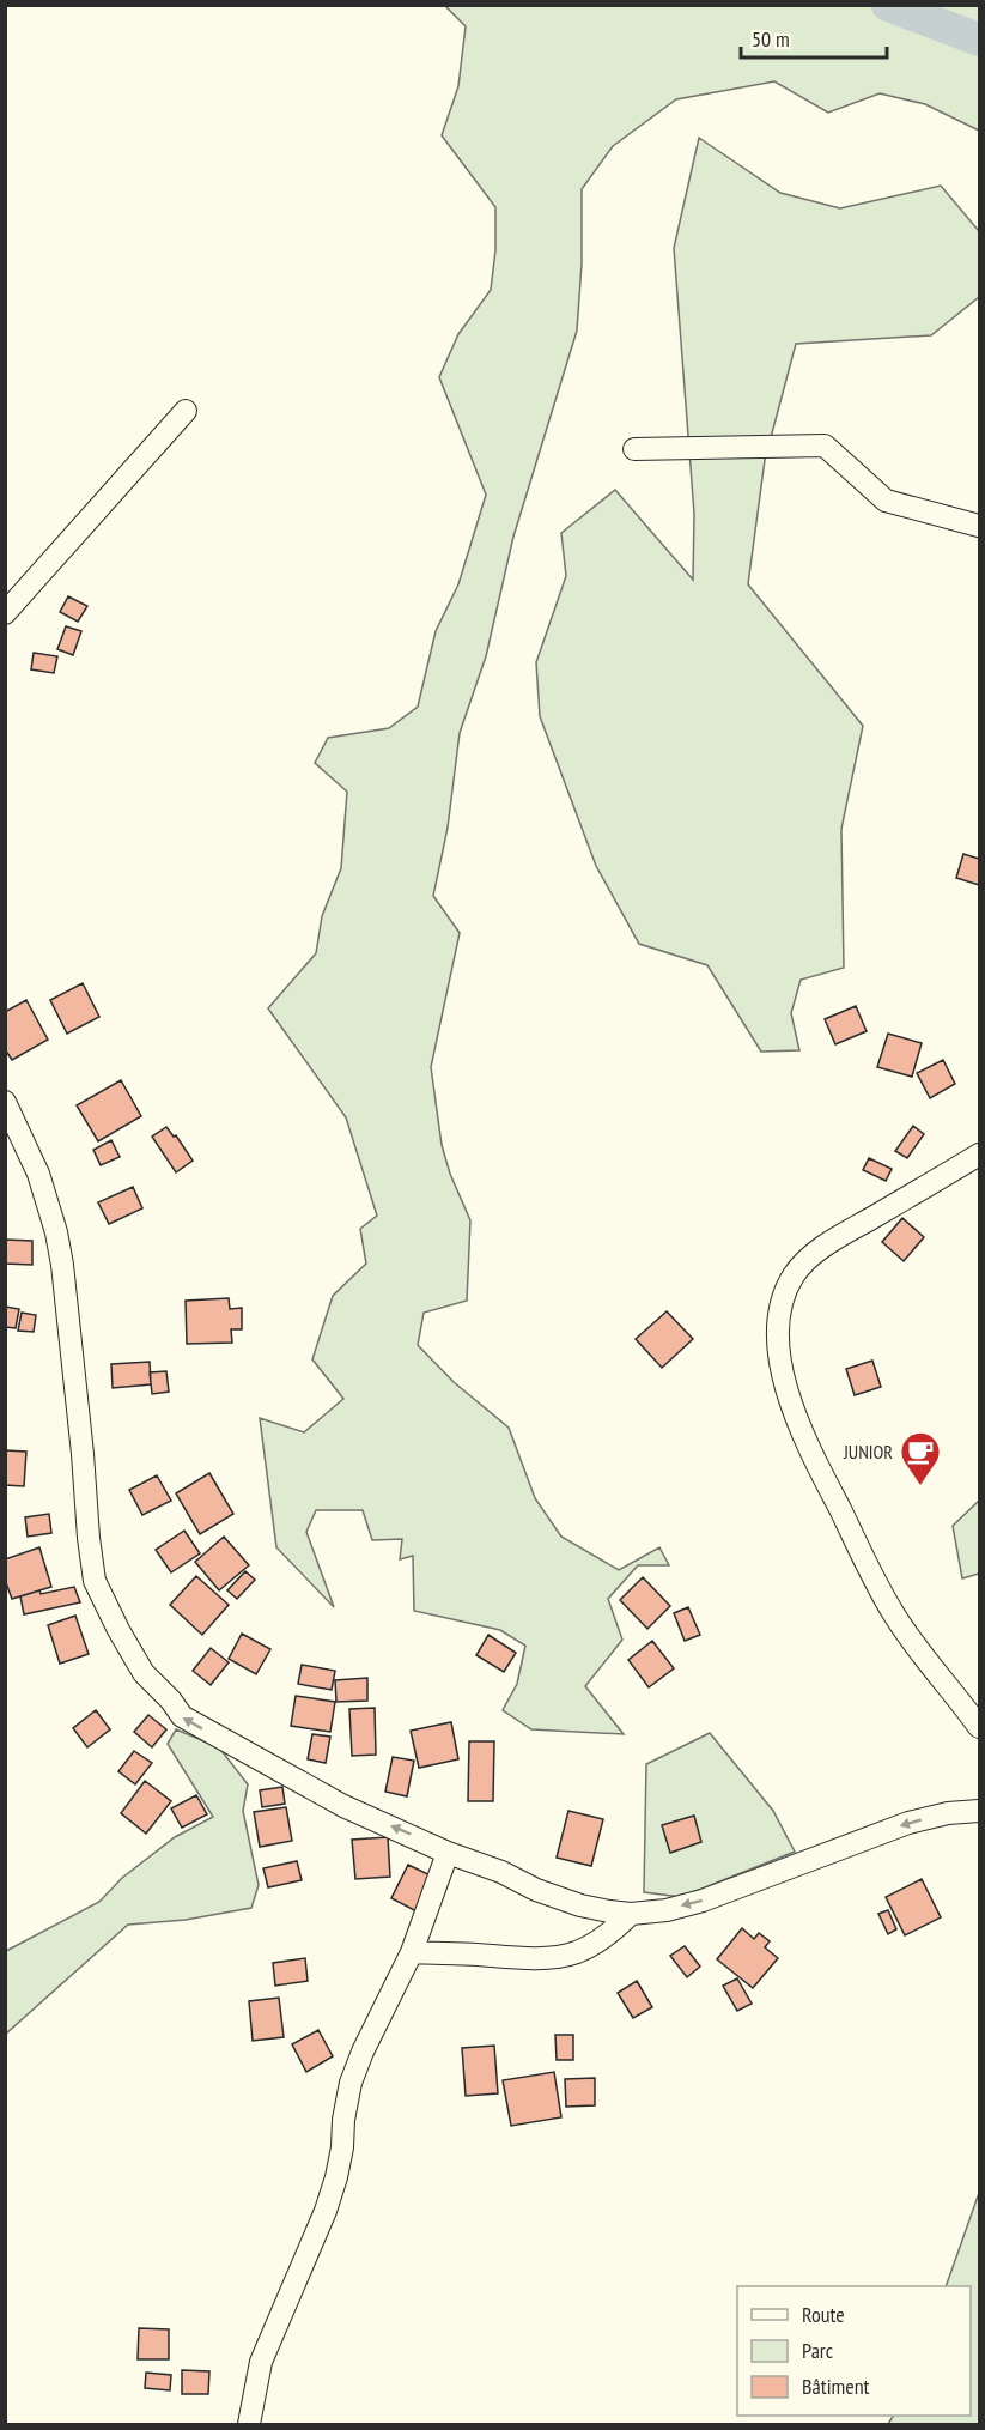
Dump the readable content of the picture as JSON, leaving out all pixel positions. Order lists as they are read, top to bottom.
{
  "places": {
    "cafe": ["JUNIOR"]
  },
  "legend": ["Route", "Parc", "Bâtiment"],
  "scale_bar": "50 m"
}
